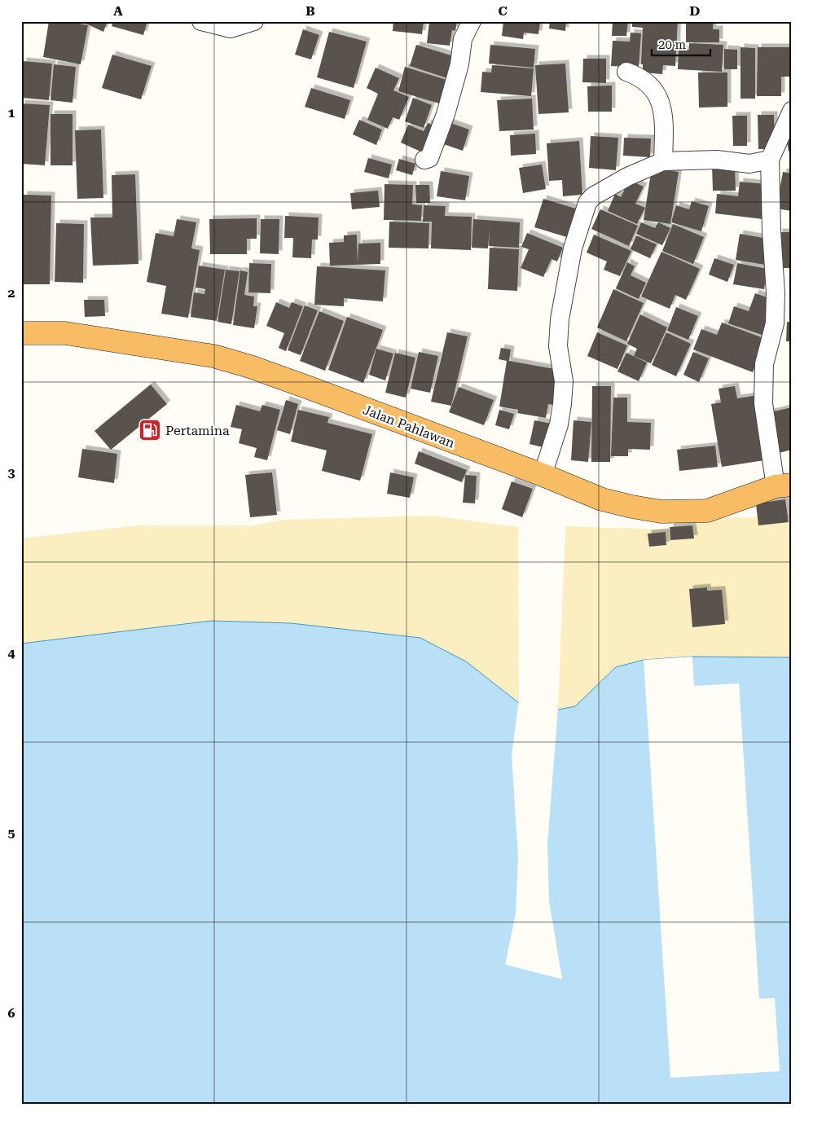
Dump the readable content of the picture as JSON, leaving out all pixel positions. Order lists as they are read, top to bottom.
{
  "streets": {
    "highway": ["Jalan Pahlawan"]
  },
  "places": {
    "fuel station": ["Pertamina"]
  },
  "scale_bar": "20 m",
  "grid": {
    "columns": [
      "A",
      "B",
      "C",
      "D"
    ],
    "rows": [
      "1",
      "2",
      "3",
      "4",
      "5",
      "6"
    ]
  }
}
